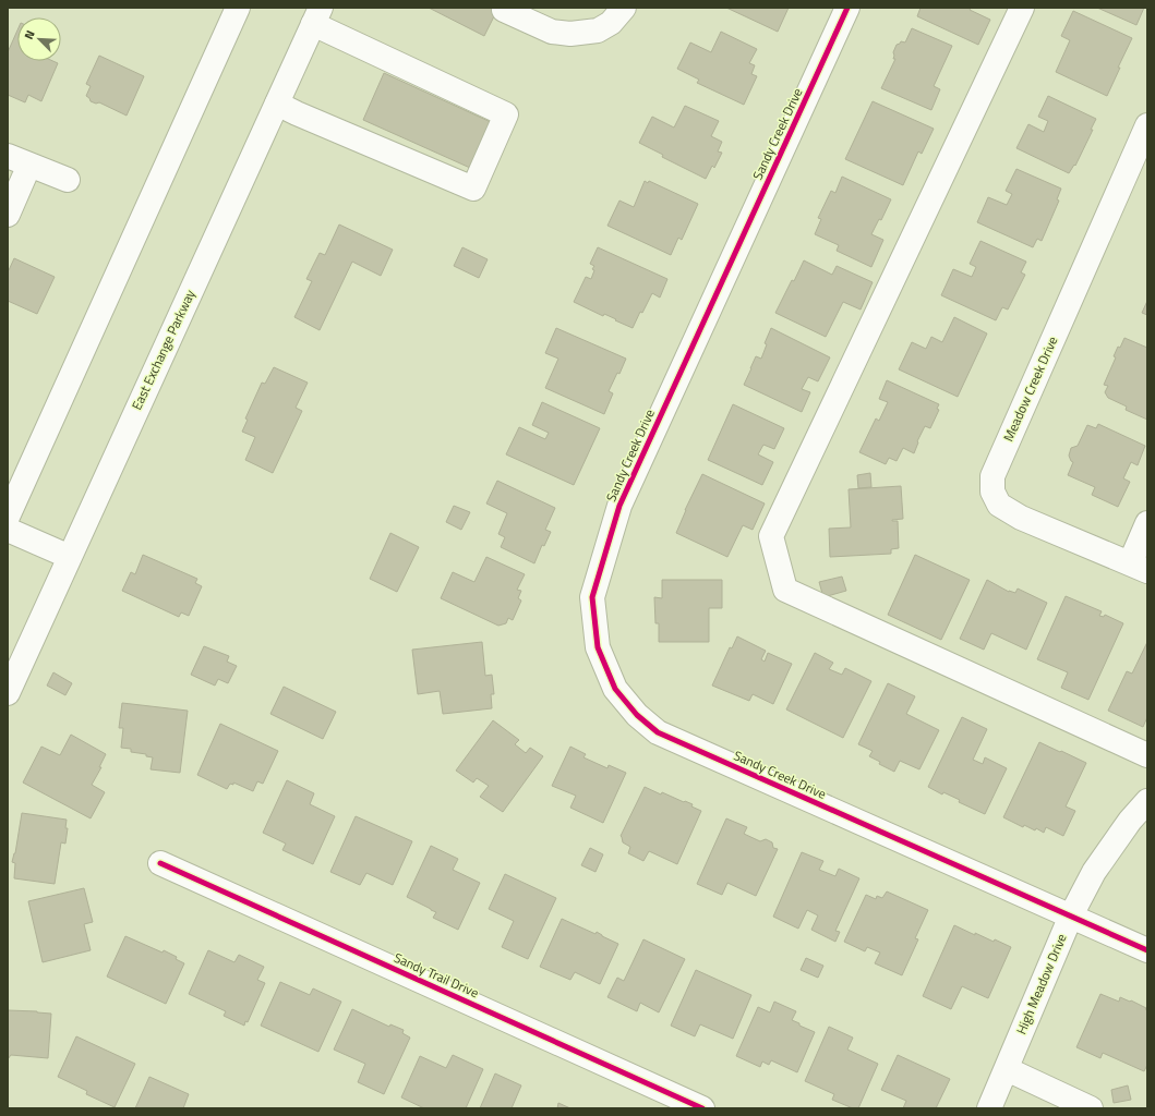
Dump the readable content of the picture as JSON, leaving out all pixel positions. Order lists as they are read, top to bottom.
{
  "streets": {
    "street": [
      "Sandy Creek Drive",
      "East Exchange Parkway",
      "Meadow Creek Drive",
      "Sandy Trail Drive",
      "High Meadow Drive"
    ]
  },
  "crossings": [
    ["Sandy Creek Drive", "High Meadow Drive"]
  ],
  "north": "top left"
}
